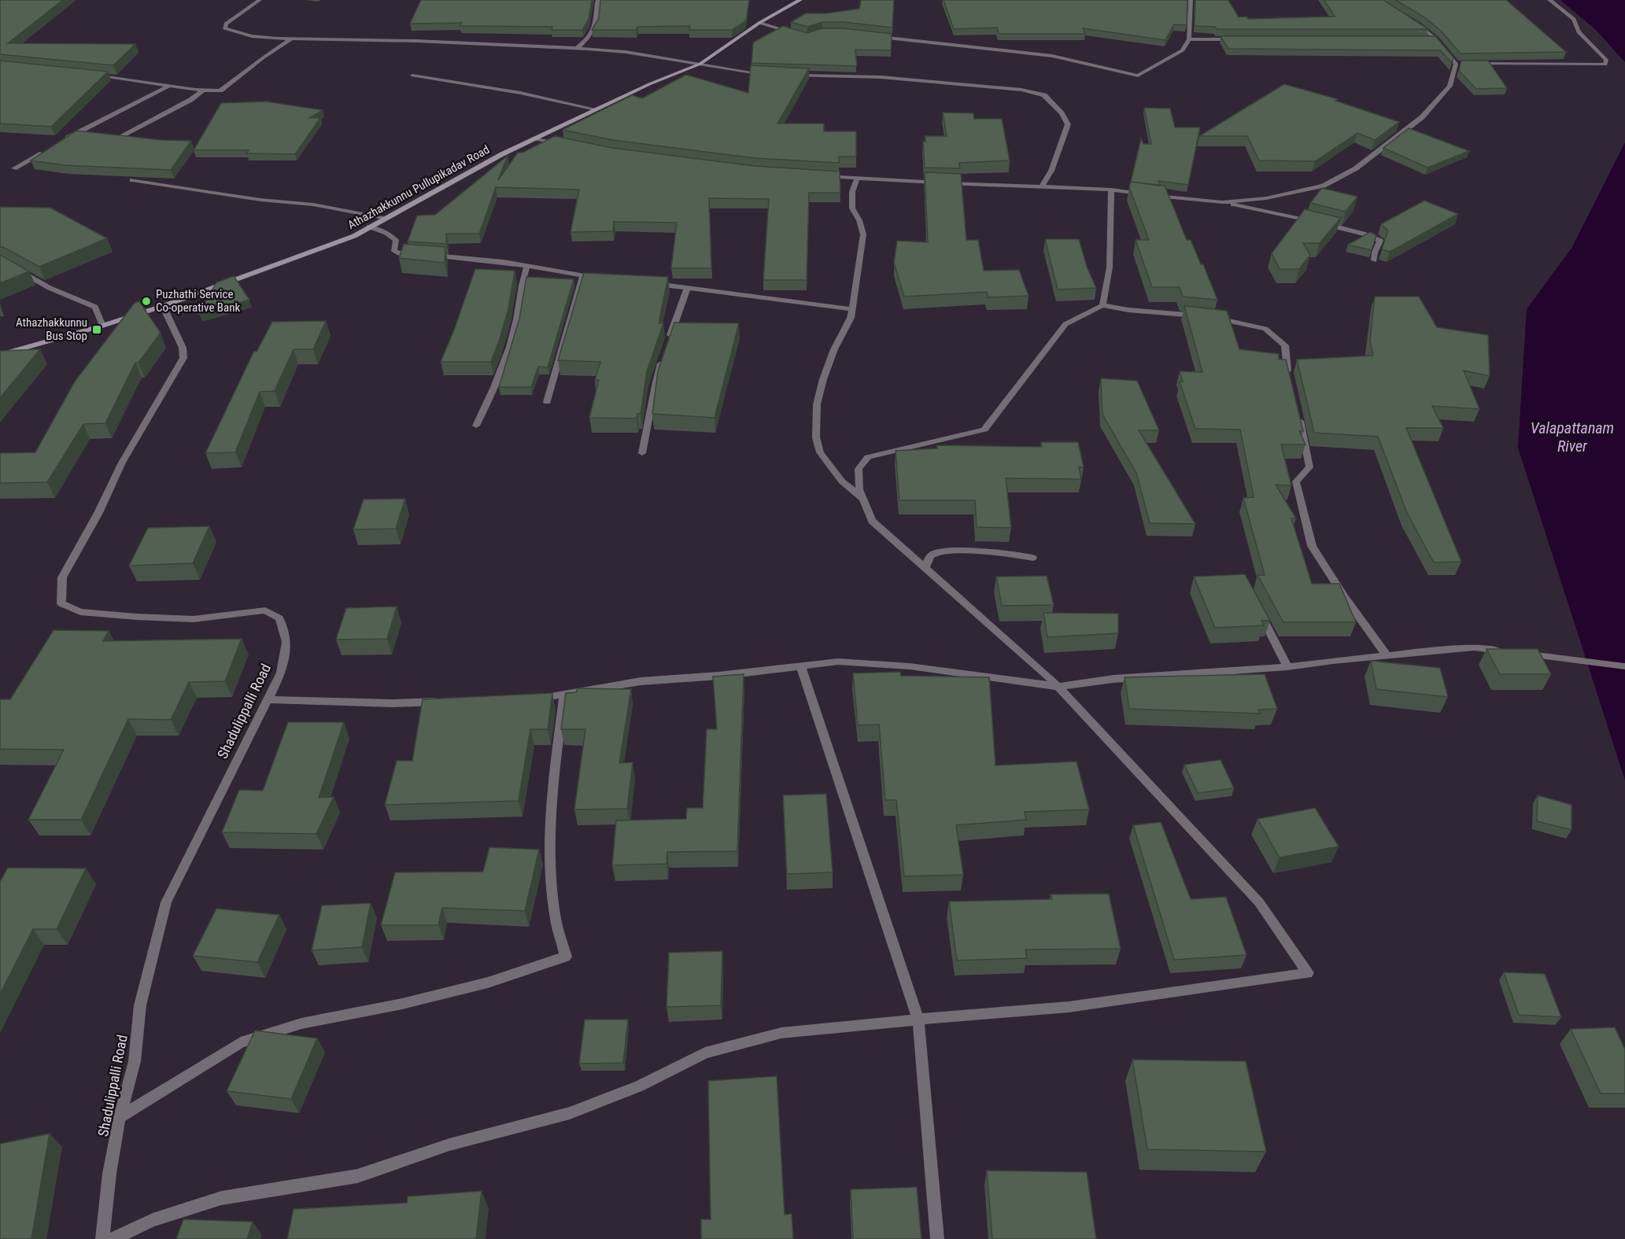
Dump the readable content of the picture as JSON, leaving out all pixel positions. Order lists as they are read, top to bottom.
{
  "streets": {
    "main road": ["Athazhakkunnu Pullupikadav Road"],
    "street": ["Shadulippalli Road"]
  },
  "crossings": [
    ["Athazhakkunnu Pullupikadav Road", "Shadulippalli Road"]
  ],
  "water": ["Valapattanam River"],
  "places": {
    "other": ["Puzhathi Service Co-operative Bank"],
    "transit": ["Athazhakkunnu Bus Stop"]
  }
}
